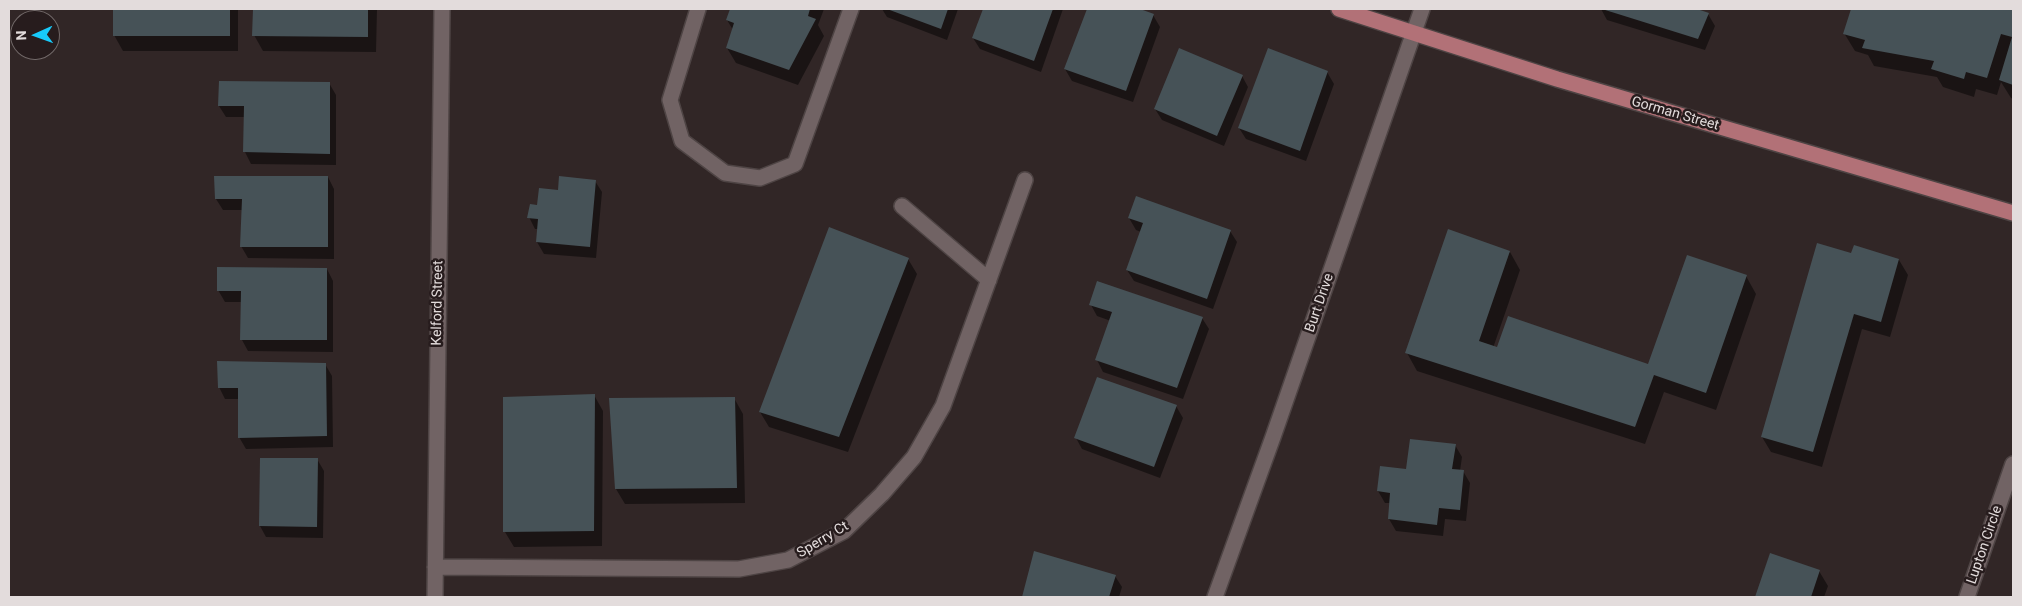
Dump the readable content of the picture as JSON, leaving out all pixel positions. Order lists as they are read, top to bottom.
{
  "streets": {
    "main road": ["Gorman Street"],
    "street": [
      "Kelford Street",
      "Burt Drive",
      "Sperry Ct",
      "Lupton Circle"
    ]
  },
  "crossings": [
    ["Gorman Street", "Burt Drive"],
    ["Kelford Street", "Sperry Ct"]
  ],
  "north": "left"
}
